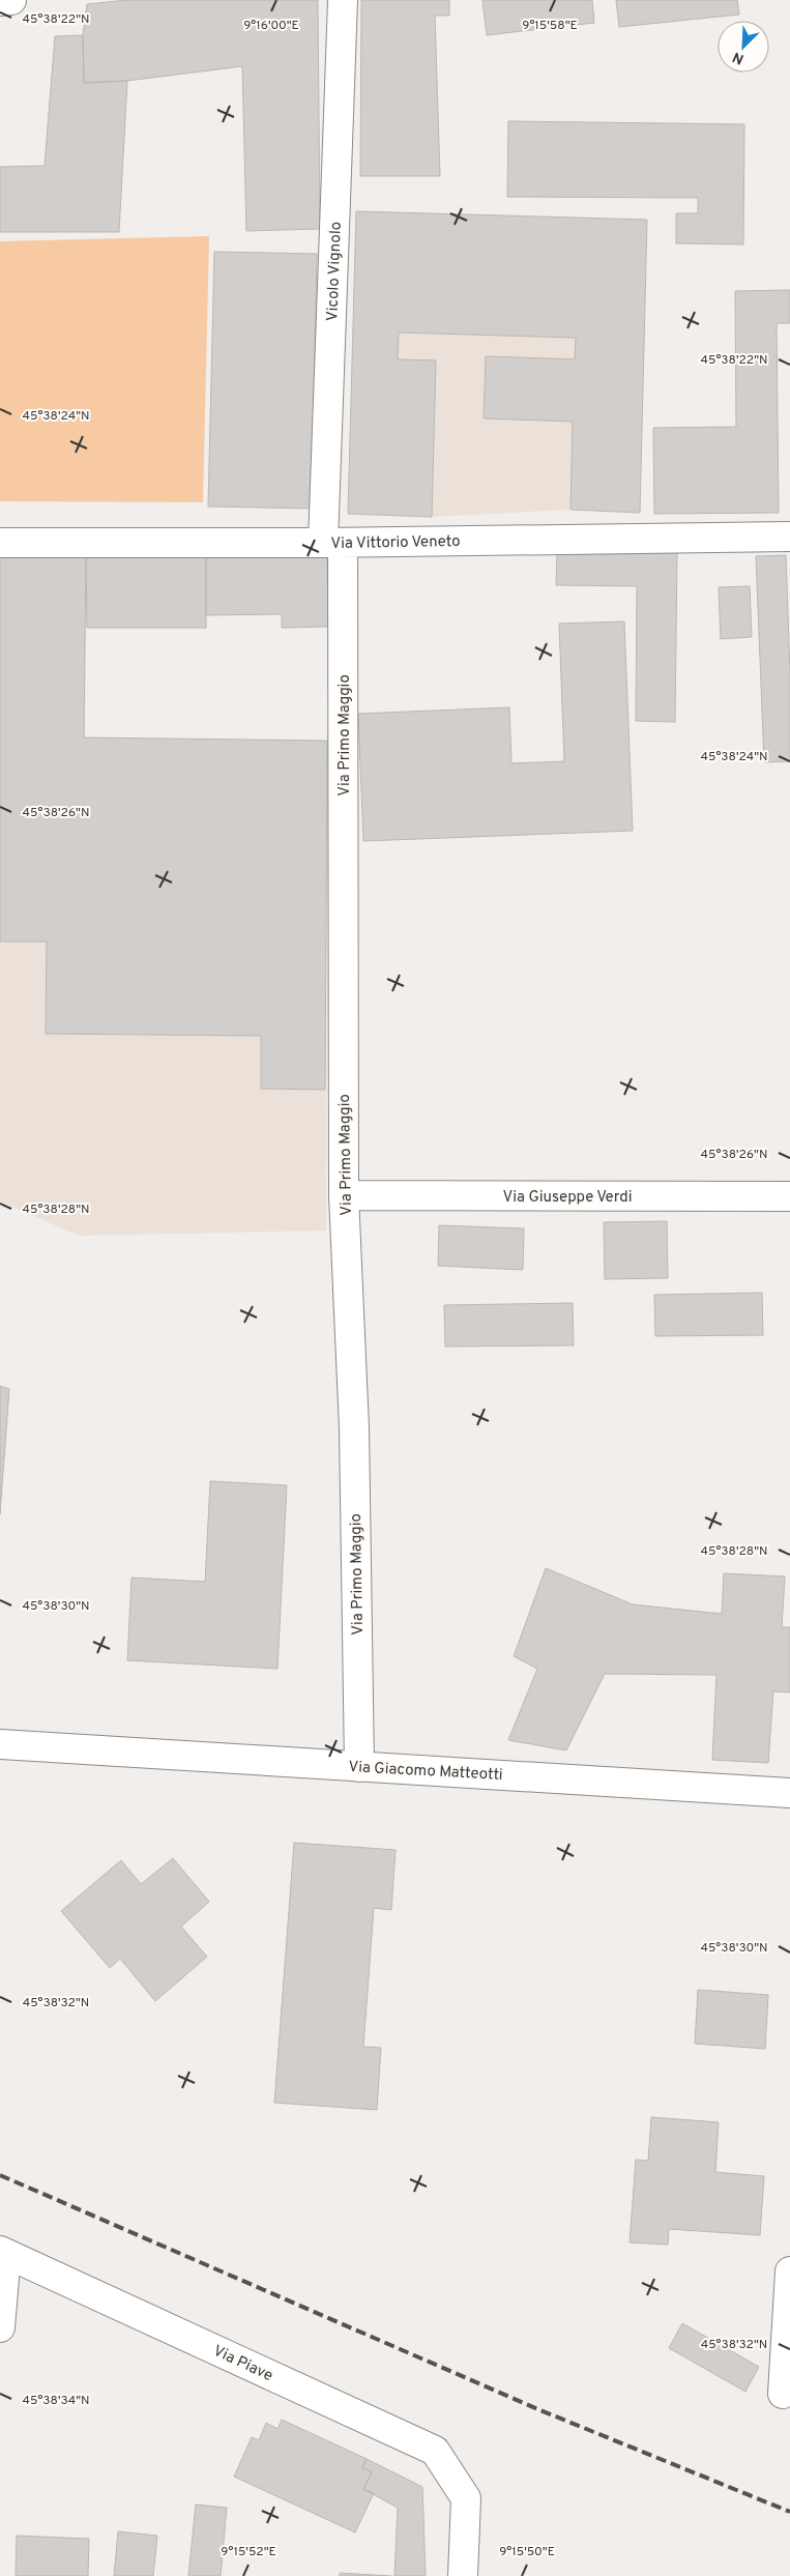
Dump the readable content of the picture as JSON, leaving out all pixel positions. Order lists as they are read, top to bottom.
{
  "streets": {
    "street": [
      "Vicolo Vignolo",
      "Via Vittorio Veneto",
      "Via Primo Maggio",
      "Via Giuseppe Verdi",
      "Via Giacomo Matteotti",
      "Via Piave"
    ]
  },
  "crossings": [
    ["Vicolo Vignolo", "Via Vittorio Veneto"],
    ["Vicolo Vignolo", "Via Primo Maggio"],
    ["Via Vittorio Veneto", "Via Primo Maggio"],
    ["Via Primo Maggio", "Via Giuseppe Verdi"],
    ["Via Primo Maggio", "Via Giacomo Matteotti"]
  ],
  "north": "bottom left",
  "coordinates": [
    "45°38'22\"N",
    "9°16'00\"E",
    "9°15'58\"E",
    "45°38'24\"N",
    "45°38'26\"N",
    "45°38'28\"N",
    "45°38'30\"N",
    "45°38'32\"N",
    "45°38'34\"N",
    "9°15'52\"E",
    "9°15'50\"E"
  ]
}
